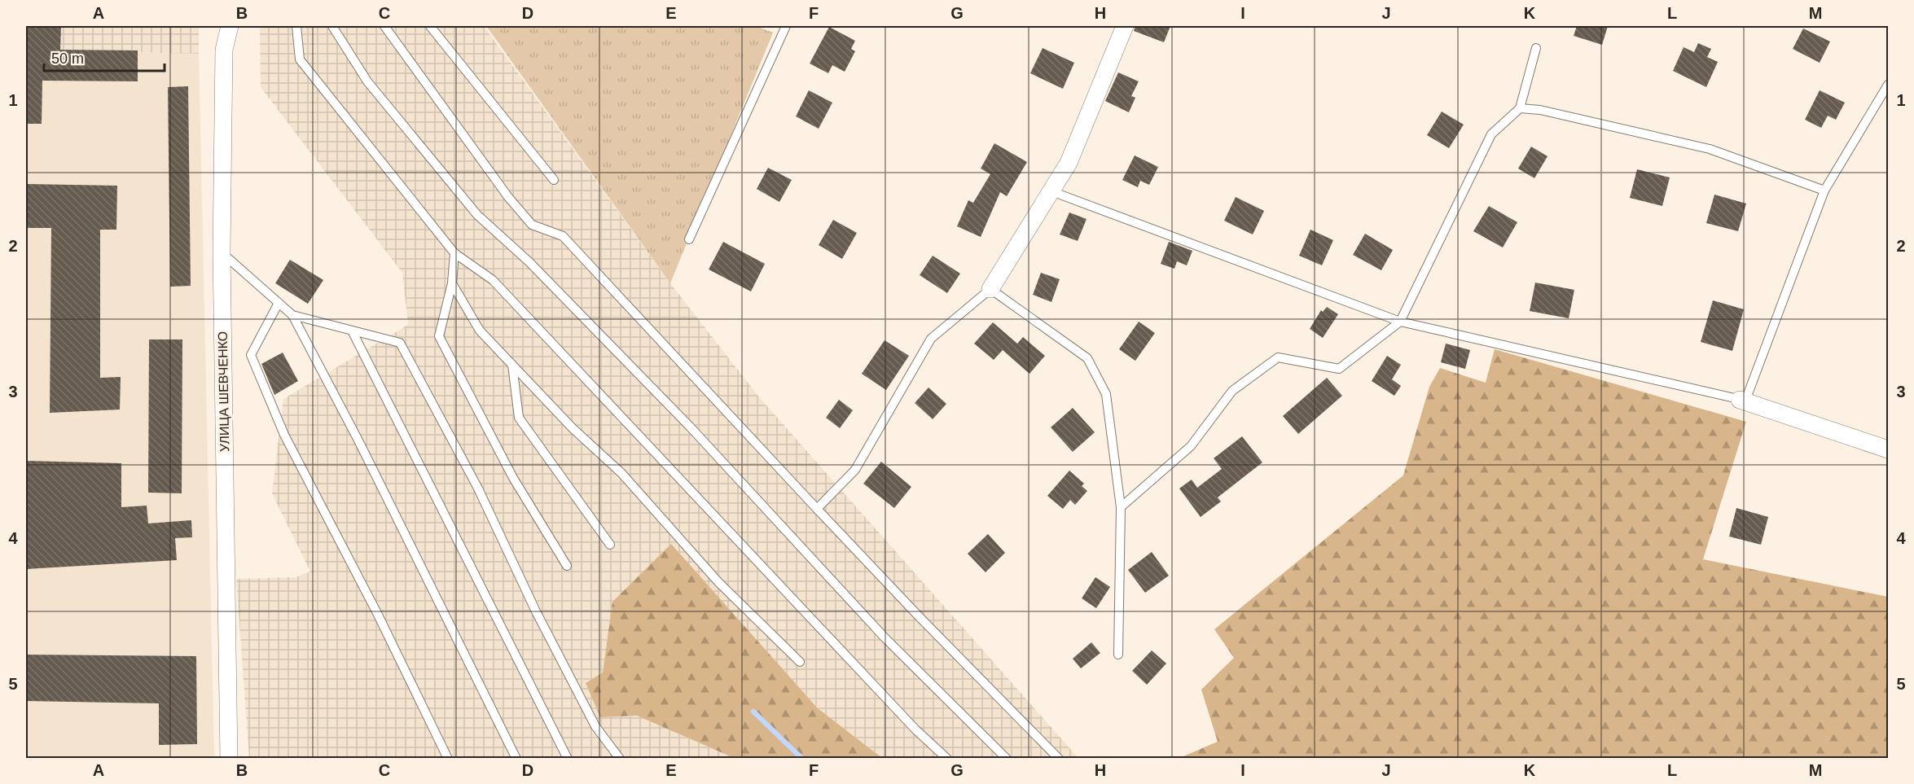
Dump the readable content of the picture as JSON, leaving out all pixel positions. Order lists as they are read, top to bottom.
{
  "streets": {
    "street": ["УЛИЦА ШЕВЧЕНКО"]
  },
  "scale_bar": "50 m",
  "grid": {
    "columns": [
      "A",
      "B",
      "C",
      "D",
      "E",
      "F",
      "G",
      "H",
      "I",
      "J",
      "K",
      "L",
      "M"
    ],
    "rows": [
      "1",
      "2",
      "3",
      "4",
      "5"
    ]
  }
}
